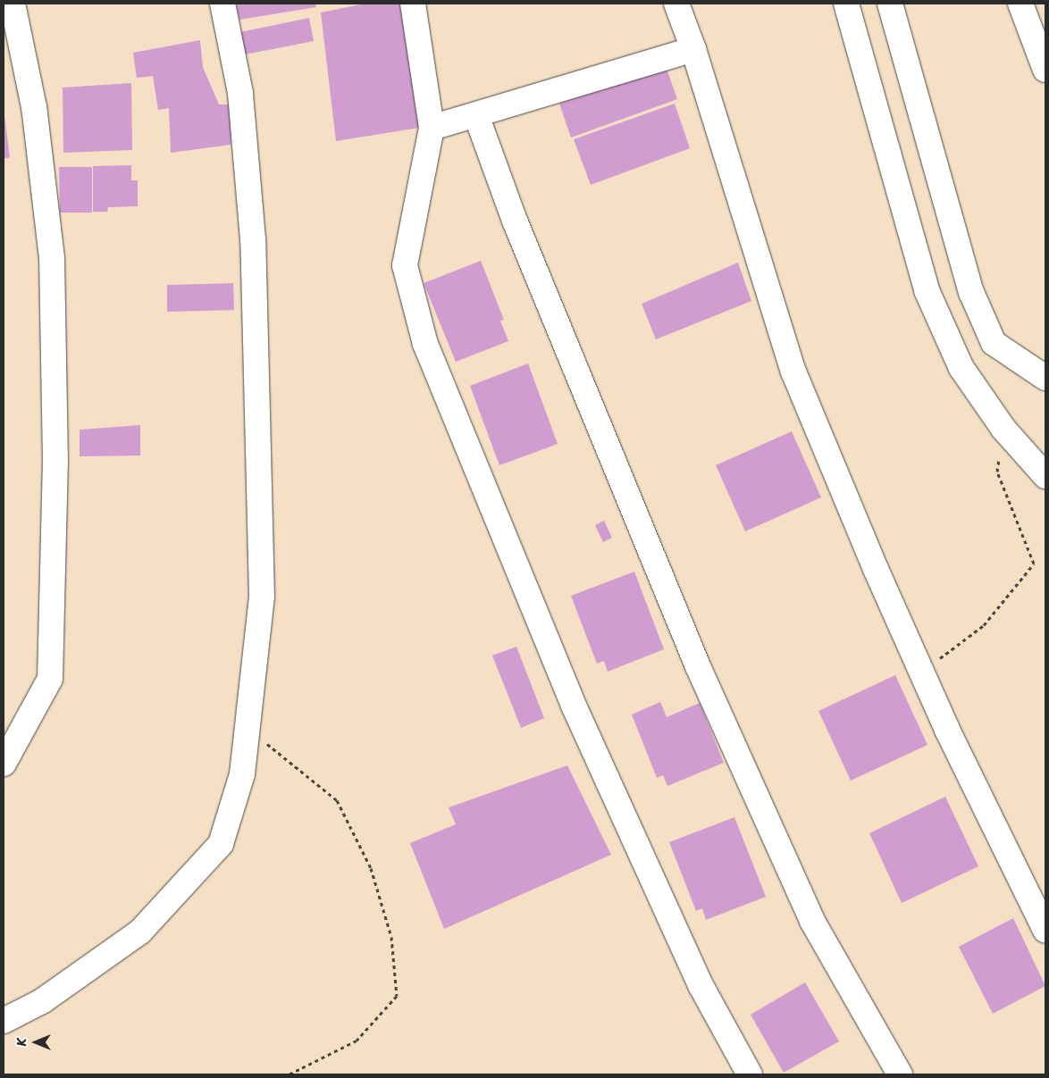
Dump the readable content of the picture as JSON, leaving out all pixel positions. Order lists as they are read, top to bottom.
{
  "north": "left"
}
